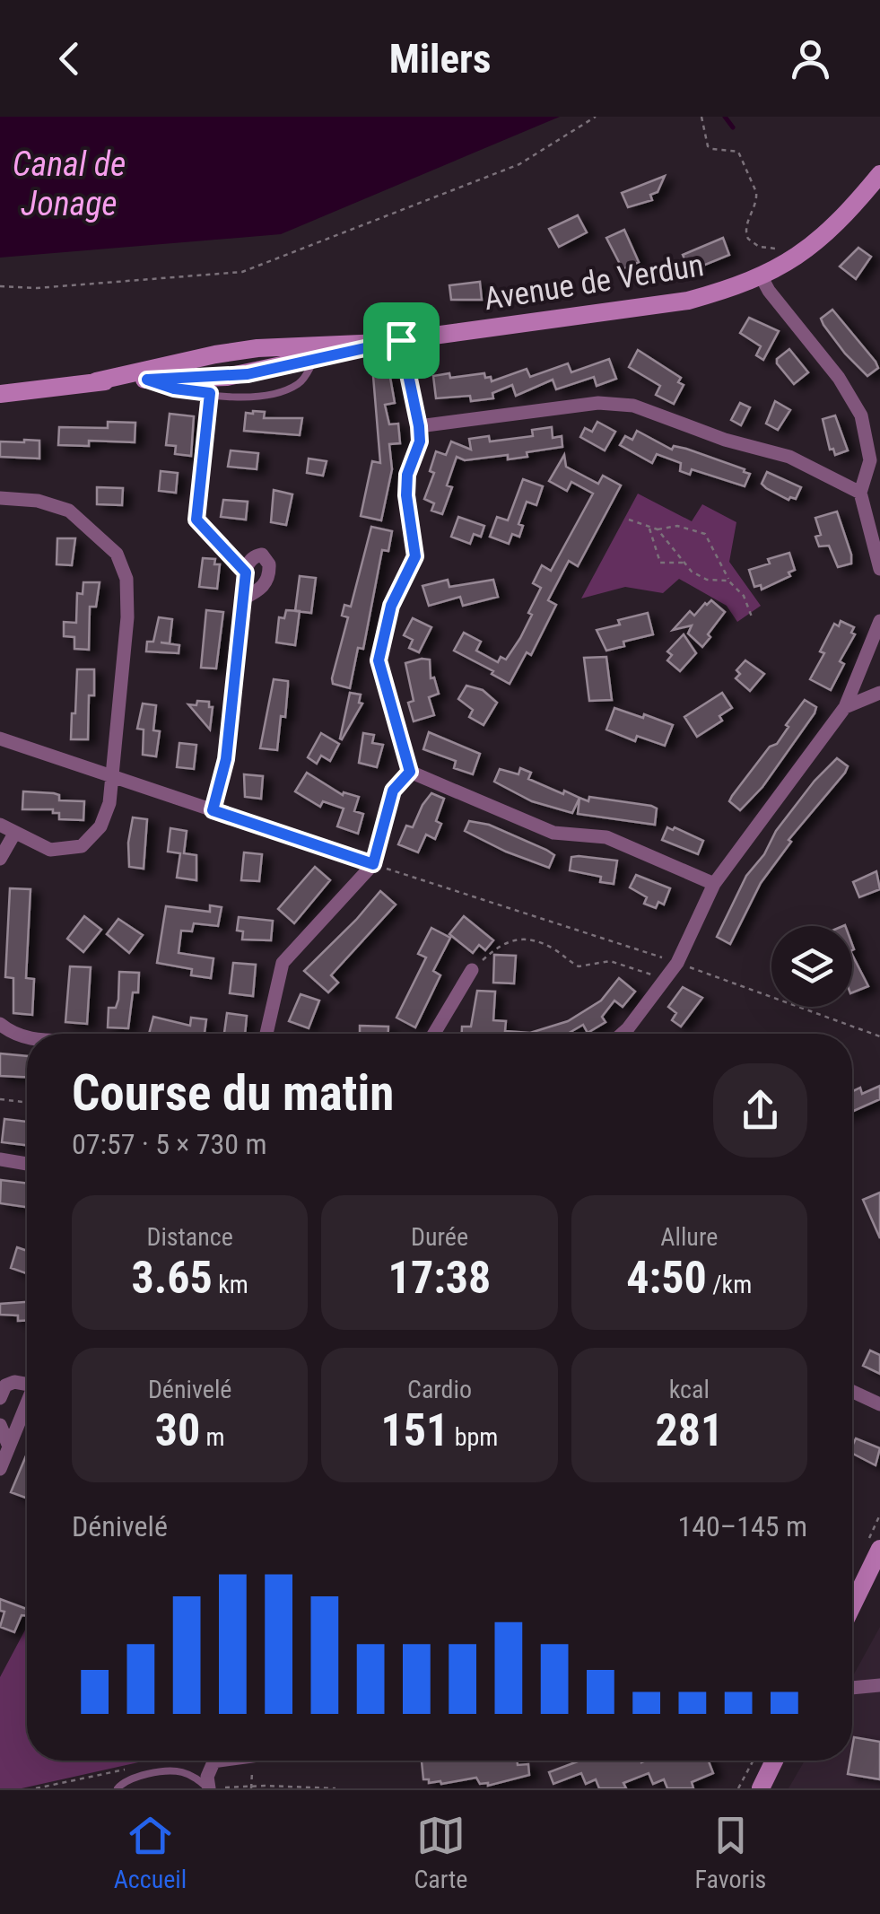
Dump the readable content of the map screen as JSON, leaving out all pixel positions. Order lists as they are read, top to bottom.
{
  "streets": {
    "main road": ["Avenue de Verdun"]
  },
  "water": ["Canal de Jonage"],
  "page": {
    "header": "Milers",
    "heading": ["Course du matin", "07:57 · 5 × 730 m"],
    "stats": [
      ["Distance", "3.65 km"],
      ["Durée", "17:38"],
      ["Allure", "4:50 /km"],
      ["Dénivelé", "30 m"],
      ["Cardio", "151 bpm"],
      ["kcal", "281"]
    ],
    "chart": ["Dénivelé", "140–145 m"],
    "tabs": ["Accueil", "Carte", "Favoris"]
  }
}
